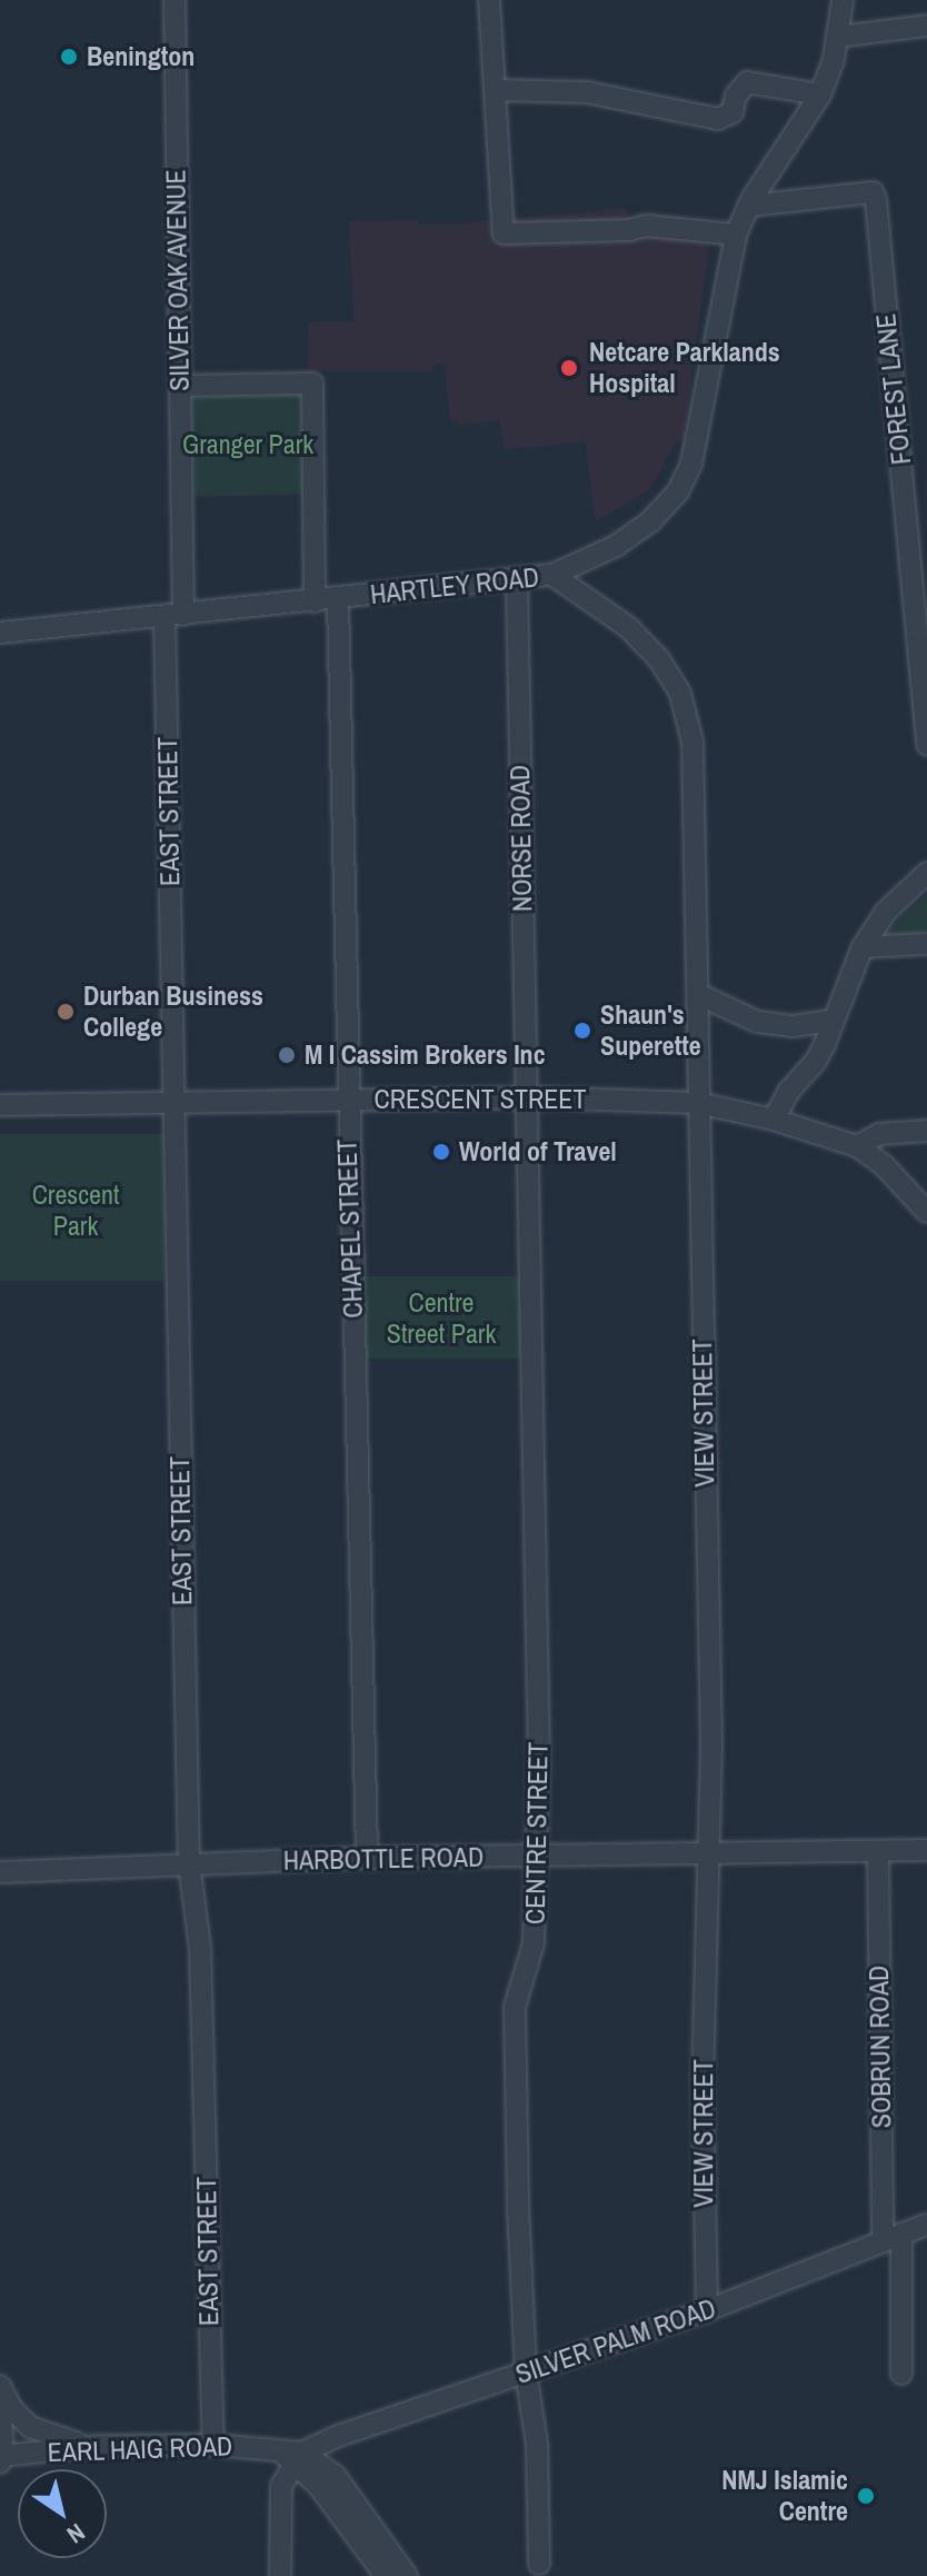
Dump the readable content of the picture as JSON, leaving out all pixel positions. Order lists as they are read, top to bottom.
{
  "streets": {
    "street": [
      "SILVER OAK AVENUE",
      "FOREST LANE",
      "HARTLEY ROAD",
      "EAST STREET",
      "NORSE ROAD",
      "CRESCENT STREET",
      "CHAPEL STREET",
      "VIEW STREET",
      "CENTRE STREET",
      "HARBOTTLE ROAD",
      "SOBRUN ROAD",
      "SILVER PALM ROAD",
      "EARL HAIG ROAD"
    ]
  },
  "crossings": [
    ["SILVER OAK AVENUE", "HARTLEY ROAD"],
    ["SILVER OAK AVENUE", "EAST STREET"],
    ["FOREST LANE", "HARTLEY ROAD"],
    ["HARTLEY ROAD", "EAST STREET"],
    ["HARTLEY ROAD", "NORSE ROAD"],
    ["HARTLEY ROAD", "CHAPEL STREET"],
    ["HARTLEY ROAD", "VIEW STREET"],
    ["EAST STREET", "CRESCENT STREET"],
    ["EAST STREET", "HARBOTTLE ROAD"],
    ["EAST STREET", "EARL HAIG ROAD"],
    ["NORSE ROAD", "CRESCENT STREET"],
    ["NORSE ROAD", "CENTRE STREET"],
    ["CRESCENT STREET", "CHAPEL STREET"],
    ["CRESCENT STREET", "VIEW STREET"],
    ["CRESCENT STREET", "CENTRE STREET"],
    ["CHAPEL STREET", "HARBOTTLE ROAD"],
    ["VIEW STREET", "HARBOTTLE ROAD"],
    ["VIEW STREET", "SILVER PALM ROAD"],
    ["CENTRE STREET", "HARBOTTLE ROAD"],
    ["CENTRE STREET", "SILVER PALM ROAD"],
    ["HARBOTTLE ROAD", "SOBRUN ROAD"],
    ["SOBRUN ROAD", "SILVER PALM ROAD"],
    ["SILVER PALM ROAD", "EARL HAIG ROAD"]
  ],
  "parks": ["Granger Park", "Crescent Park", "Centre Street Park"],
  "places": [
    "Benington",
    "Netcare Parklands Hospital",
    "Durban Business College",
    "Shaun's Superette",
    "M I Cassim Brokers Inc",
    "World of Travel",
    "NMJ Islamic Centre"
  ],
  "north": "bottom right"
}
